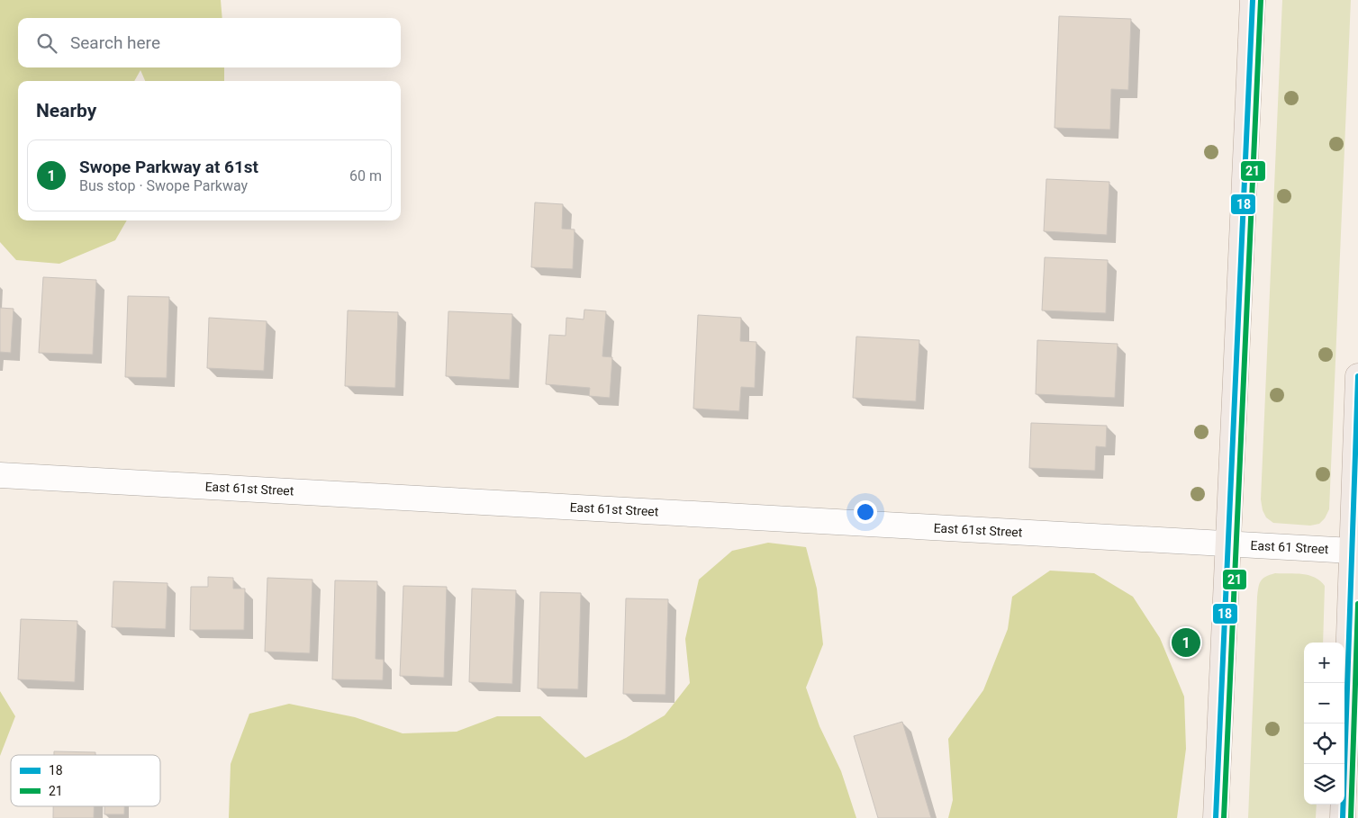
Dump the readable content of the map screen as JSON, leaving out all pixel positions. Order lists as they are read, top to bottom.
{
  "streets": {
    "street": ["East 61st Street", "East 61 Street"]
  },
  "crossings": [
    ["East 61st Street", "East 61 Street"]
  ],
  "lines": ["transit line 18", "transit line 21"],
  "legend": ["18", "21"],
  "page": {
    "search": "Search here",
    "heading": "Nearby",
    "list": [
      {
        "mark": "1",
        "name": "Swope Parkway at 61st",
        "note": "Bus stop · Swope Parkway",
        "value": "60 m"
      }
    ],
    "pins": "1",
    "map_buttons": ["+", "−"]
  }
}
